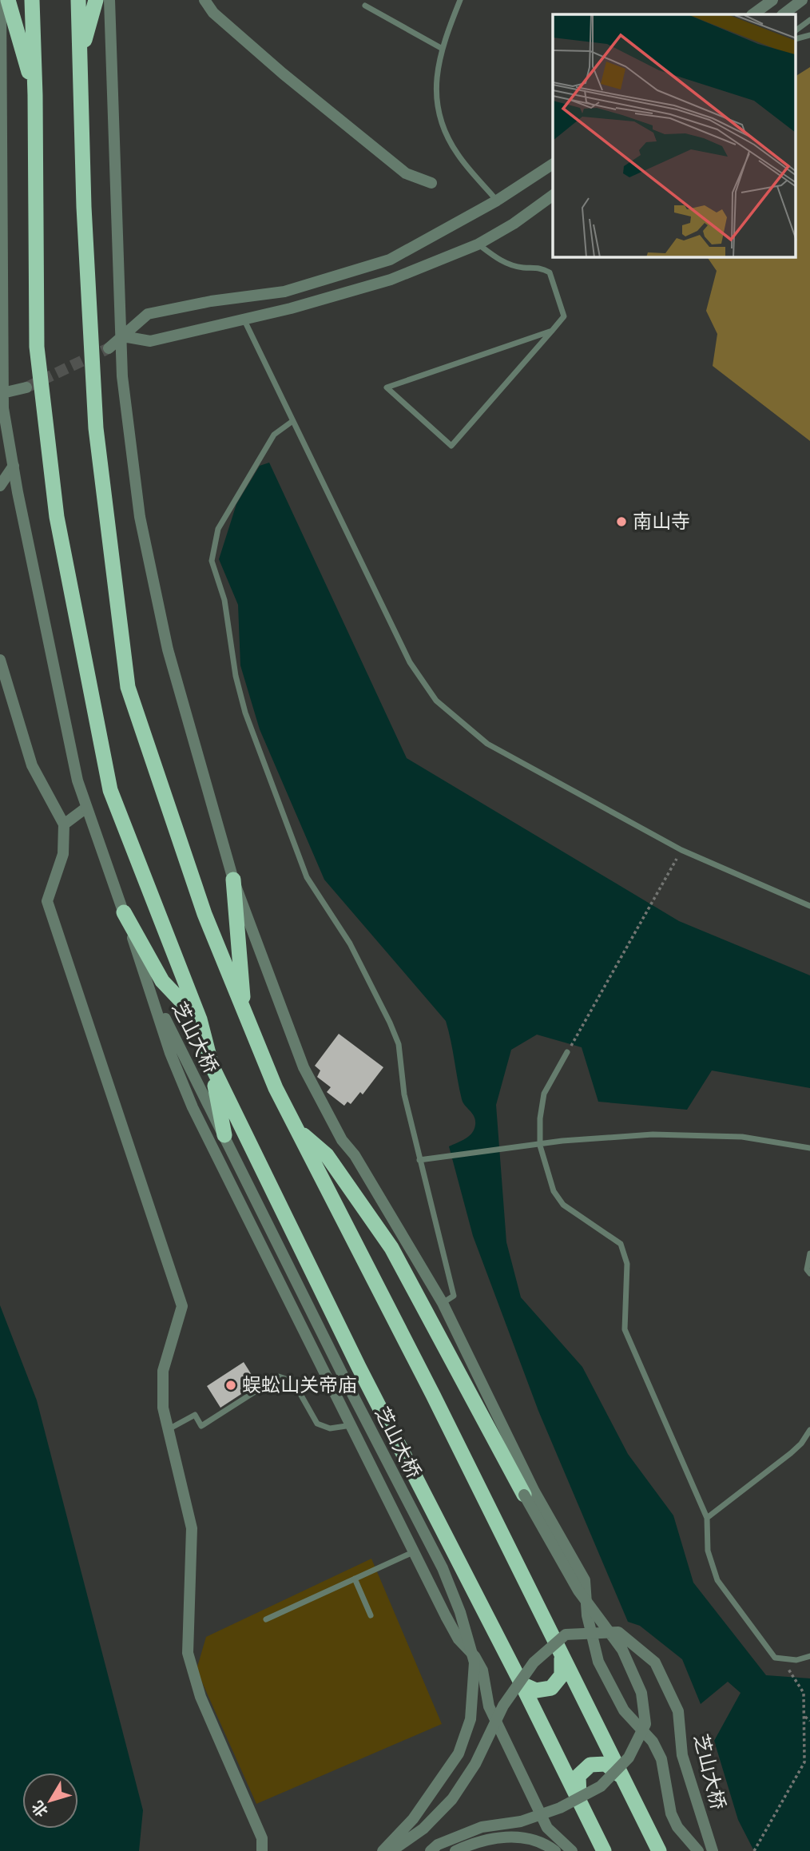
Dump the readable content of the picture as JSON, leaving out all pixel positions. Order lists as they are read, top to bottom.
{
  "streets": {
    "street": ["芝山大桥"]
  },
  "places": ["南山寺", "蜈蚣山关帝庙"],
  "north": "bottom left"
}
